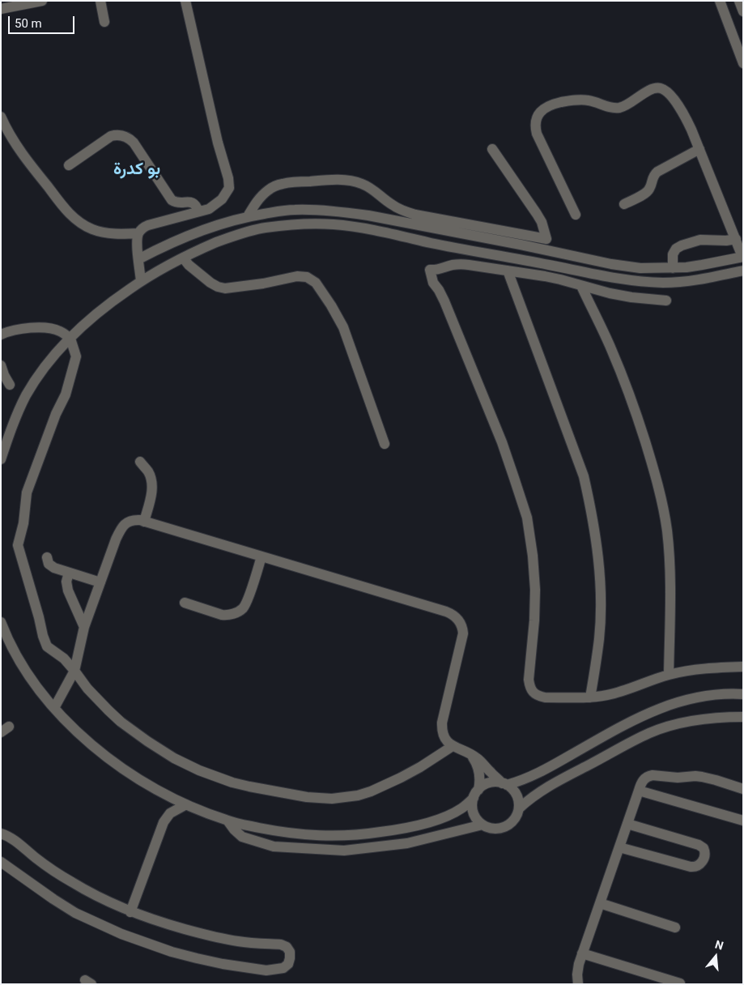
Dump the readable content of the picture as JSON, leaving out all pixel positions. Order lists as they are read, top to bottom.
{
  "districts": ["بو كدرة"],
  "scale_bar": "50 m",
  "north": "top"
}
